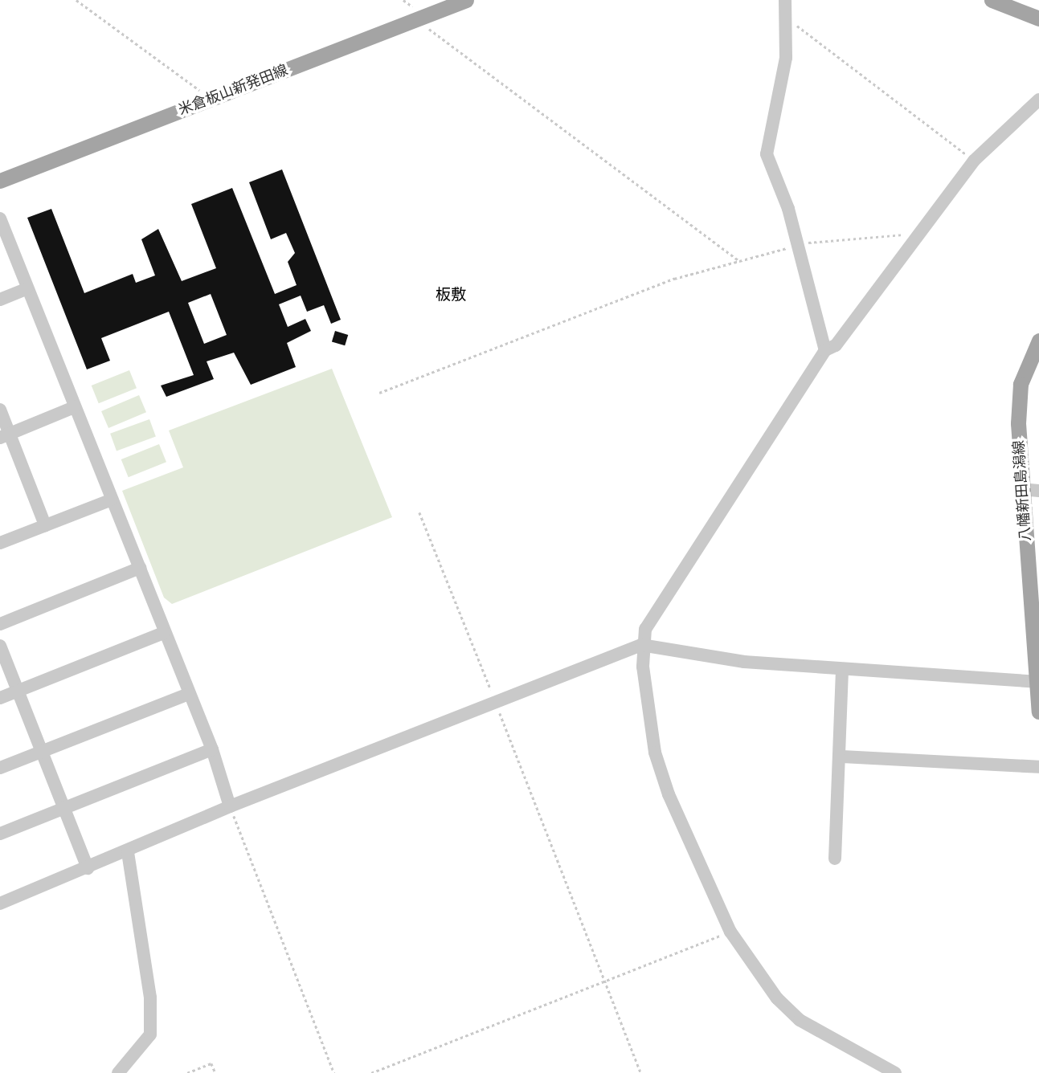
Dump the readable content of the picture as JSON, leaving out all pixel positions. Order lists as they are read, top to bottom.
{
  "streets": {
    "main road": ["米倉板山新発田線", "八幡新田島潟線"]
  },
  "districts": ["板敷"]
}
